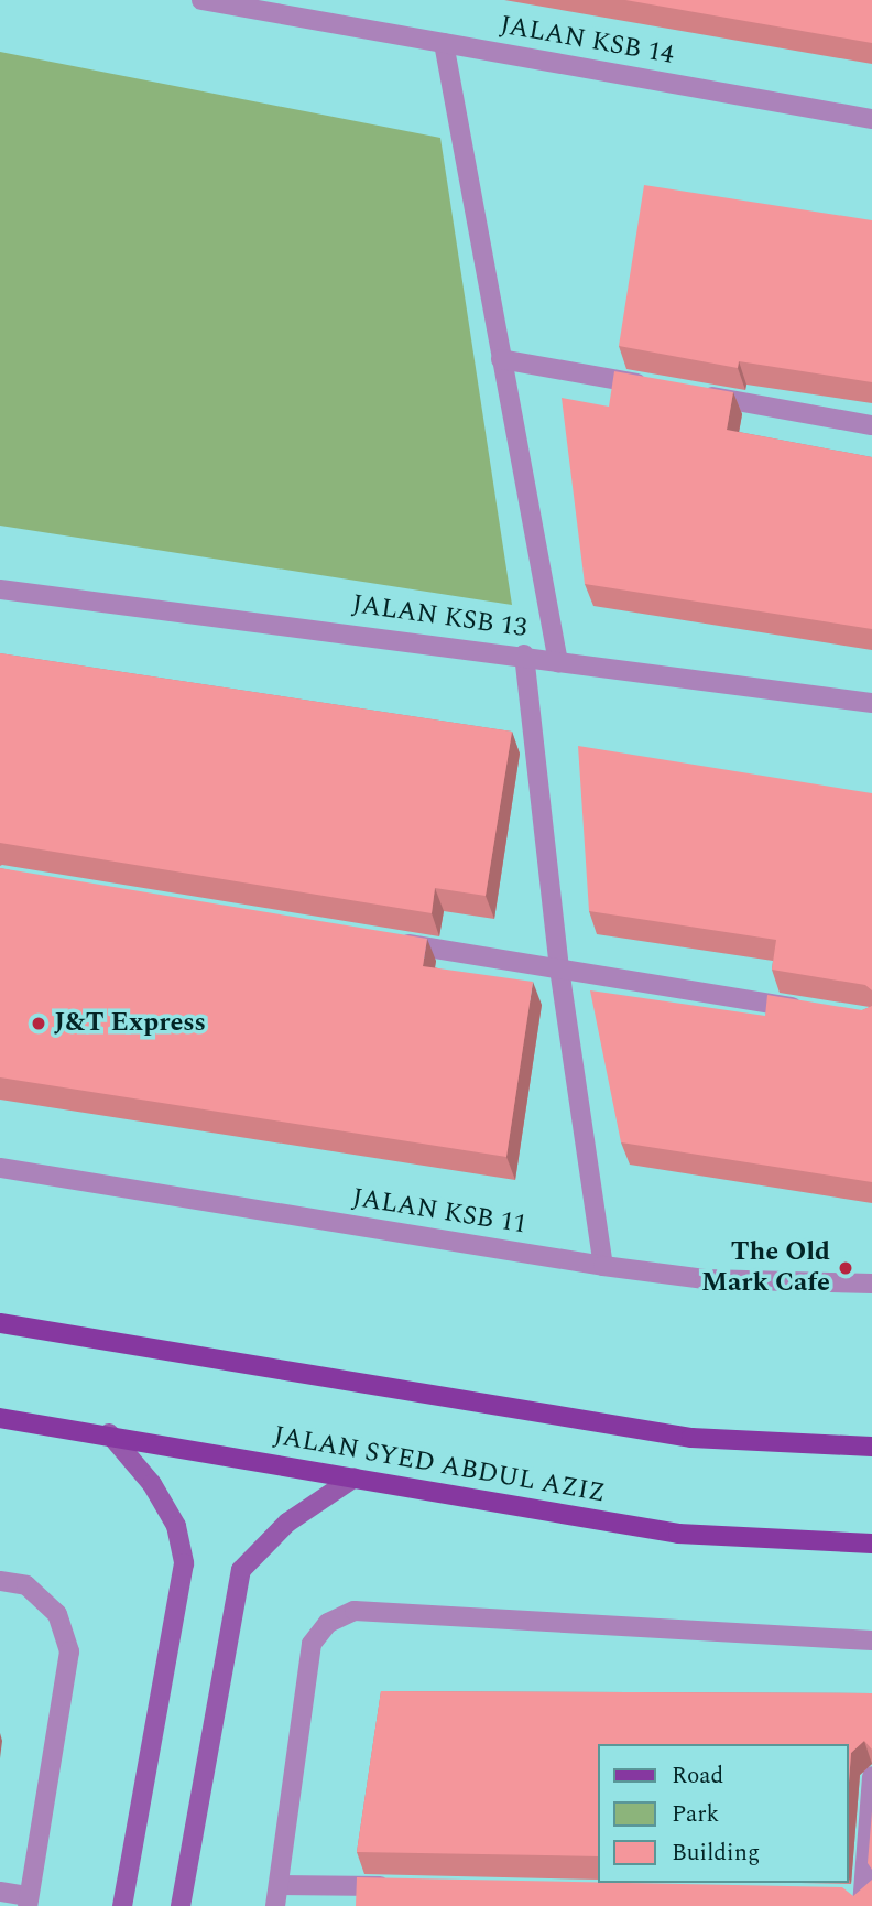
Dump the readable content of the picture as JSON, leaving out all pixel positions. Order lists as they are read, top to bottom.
{
  "streets": {
    "main road": ["JALAN SYED ABDUL AZIZ"],
    "street": ["JALAN KSB 14", "JALAN KSB 13", "JALAN KSB 11"]
  },
  "places": ["J&T Express", "The Old Mark Cafe"],
  "legend": ["Road", "Park", "Building"]
}
